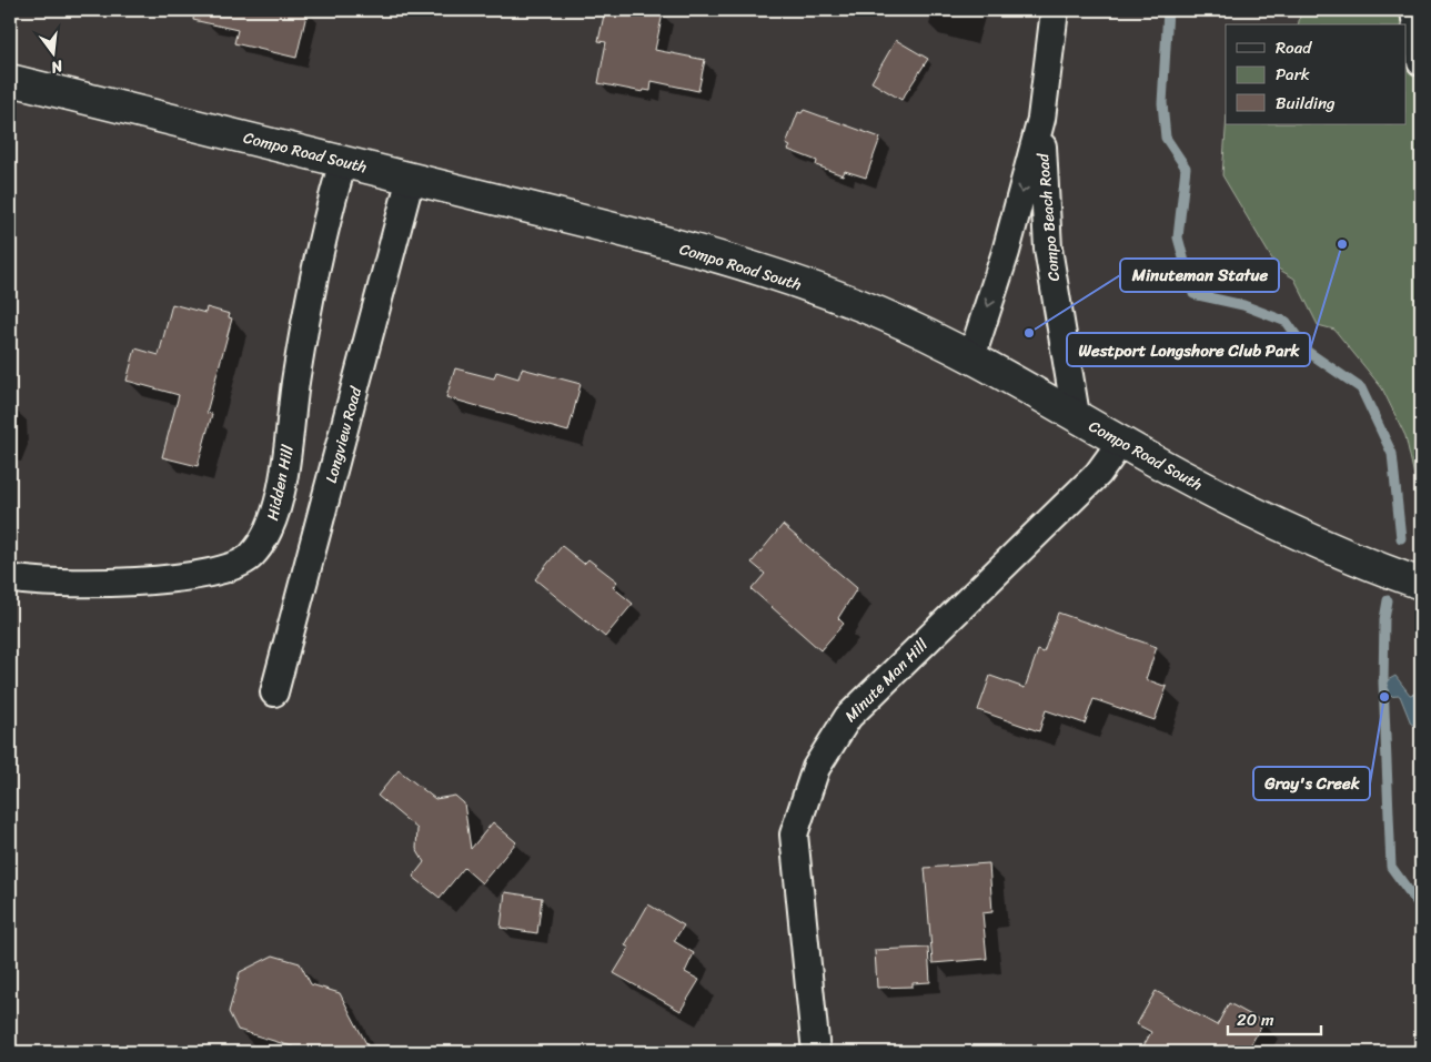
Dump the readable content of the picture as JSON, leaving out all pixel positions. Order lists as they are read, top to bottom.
{
  "streets": {
    "street": [
      "Compo Road South",
      "Compo Beach Road",
      "Longview Road",
      "Hidden Hill",
      "Minute Man Hill"
    ]
  },
  "crossings": [
    ["Compo Road South", "Compo Beach Road"],
    ["Compo Road South", "Longview Road"],
    ["Compo Road South", "Hidden Hill"],
    ["Compo Road South", "Minute Man Hill"]
  ],
  "places": ["Westport Longshore Club Park", "Minuteman Statue", "Gray's Creek"],
  "legend": ["Road", "Park", "Building"],
  "scale_bar": "20 m",
  "north": "bottom"
}
